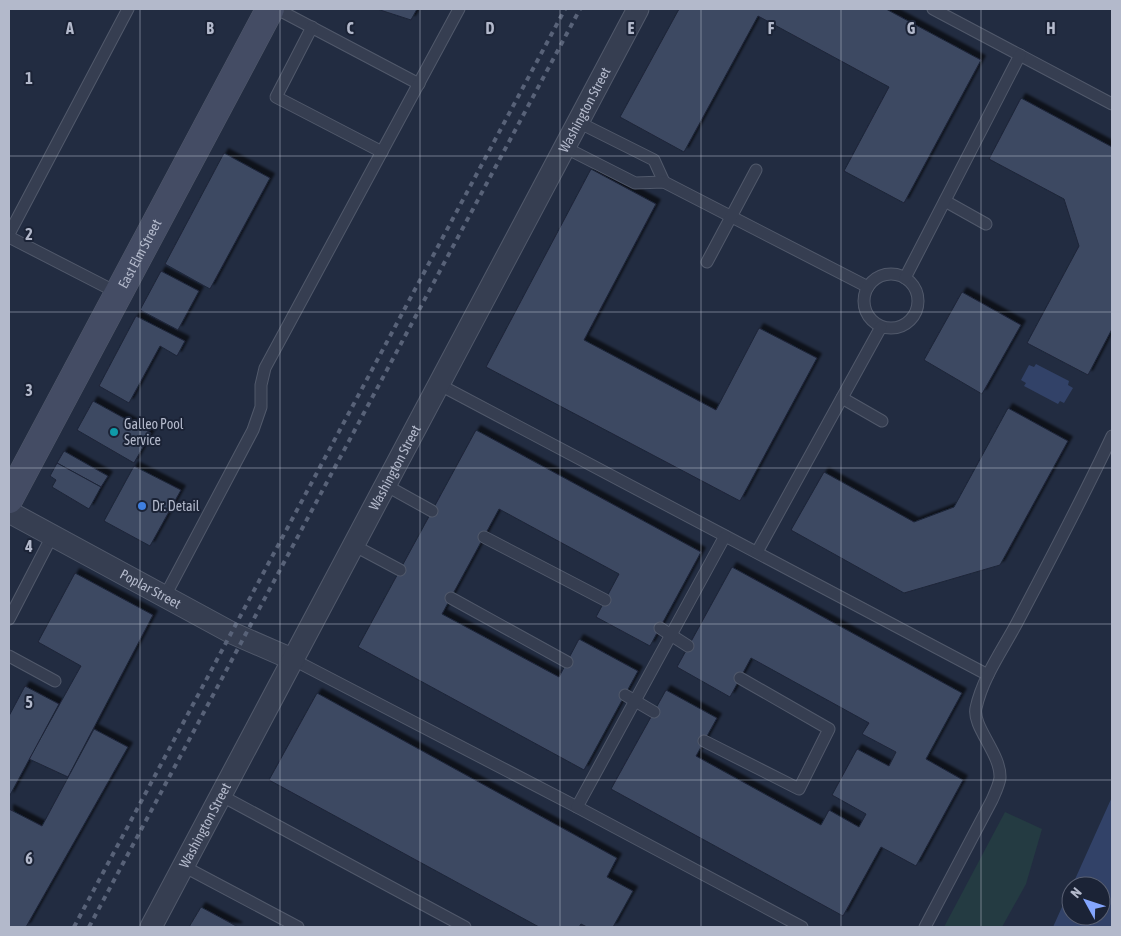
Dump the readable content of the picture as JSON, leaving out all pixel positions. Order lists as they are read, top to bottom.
{
  "streets": {
    "main road": ["East Elm Street"],
    "street": ["Washington Street", "Poplar Street"]
  },
  "crossings": [
    ["Washington Street", "Poplar Street"]
  ],
  "places": ["Galleo Pool Service", "Dr. Detail"],
  "north": "top left",
  "grid": {
    "columns": [
      "A",
      "B",
      "C",
      "D",
      "E",
      "F",
      "G",
      "H"
    ],
    "rows": [
      "1",
      "2",
      "3",
      "4",
      "5",
      "6"
    ]
  }
}
